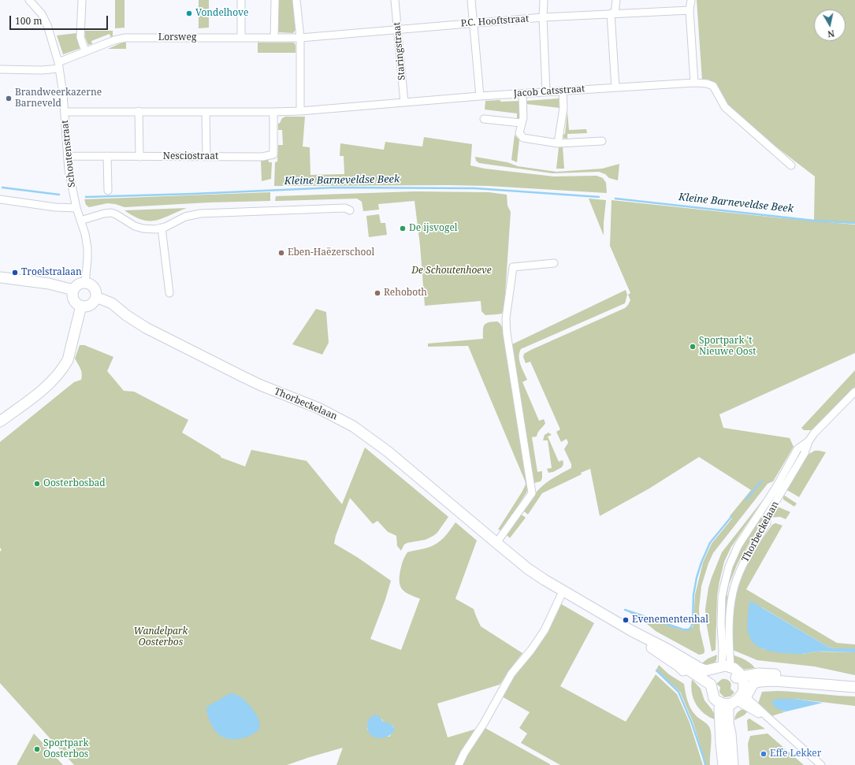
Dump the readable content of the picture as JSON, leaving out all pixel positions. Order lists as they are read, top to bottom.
{
  "streets": {
    "main road": ["Thorbeckelaan"],
    "street": [
      "P.C. Hooftstraat",
      "Lorsweg",
      "Staringstraat",
      "Jacob Catsstraat",
      "Schoutenstraat",
      "Nesciostraat"
    ]
  },
  "crossings": [
    ["P.C. Hooftstraat", "Lorsweg"],
    ["P.C. Hooftstraat", "Staringstraat"],
    ["Lorsweg", "Schoutenstraat"],
    ["Staringstraat", "Jacob Catsstraat"],
    ["Jacob Catsstraat", "Schoutenstraat"],
    ["Jacob Catsstraat", "Nesciostraat"],
    ["Schoutenstraat", "Nesciostraat"],
    ["Schoutenstraat", "Thorbeckelaan"]
  ],
  "water": ["Kleine Barneveldse Beek"],
  "parks": ["De Schoutenhoeve", "Wandelpark Oosterbos"],
  "places": [
    "Vondelhove",
    "Brandweerkazerne Barneveld",
    "De ijsvogel",
    "Eben-Haëzerschool",
    "Troelstralaan",
    "Rehoboth",
    "Sportpark 't Nieuwe Oost",
    "Oosterbosbad",
    "Evenementenhal",
    "Sportpark Oosterbos",
    "Effe Lekker"
  ],
  "scale_bar": "100 m",
  "north": "bottom"
}
